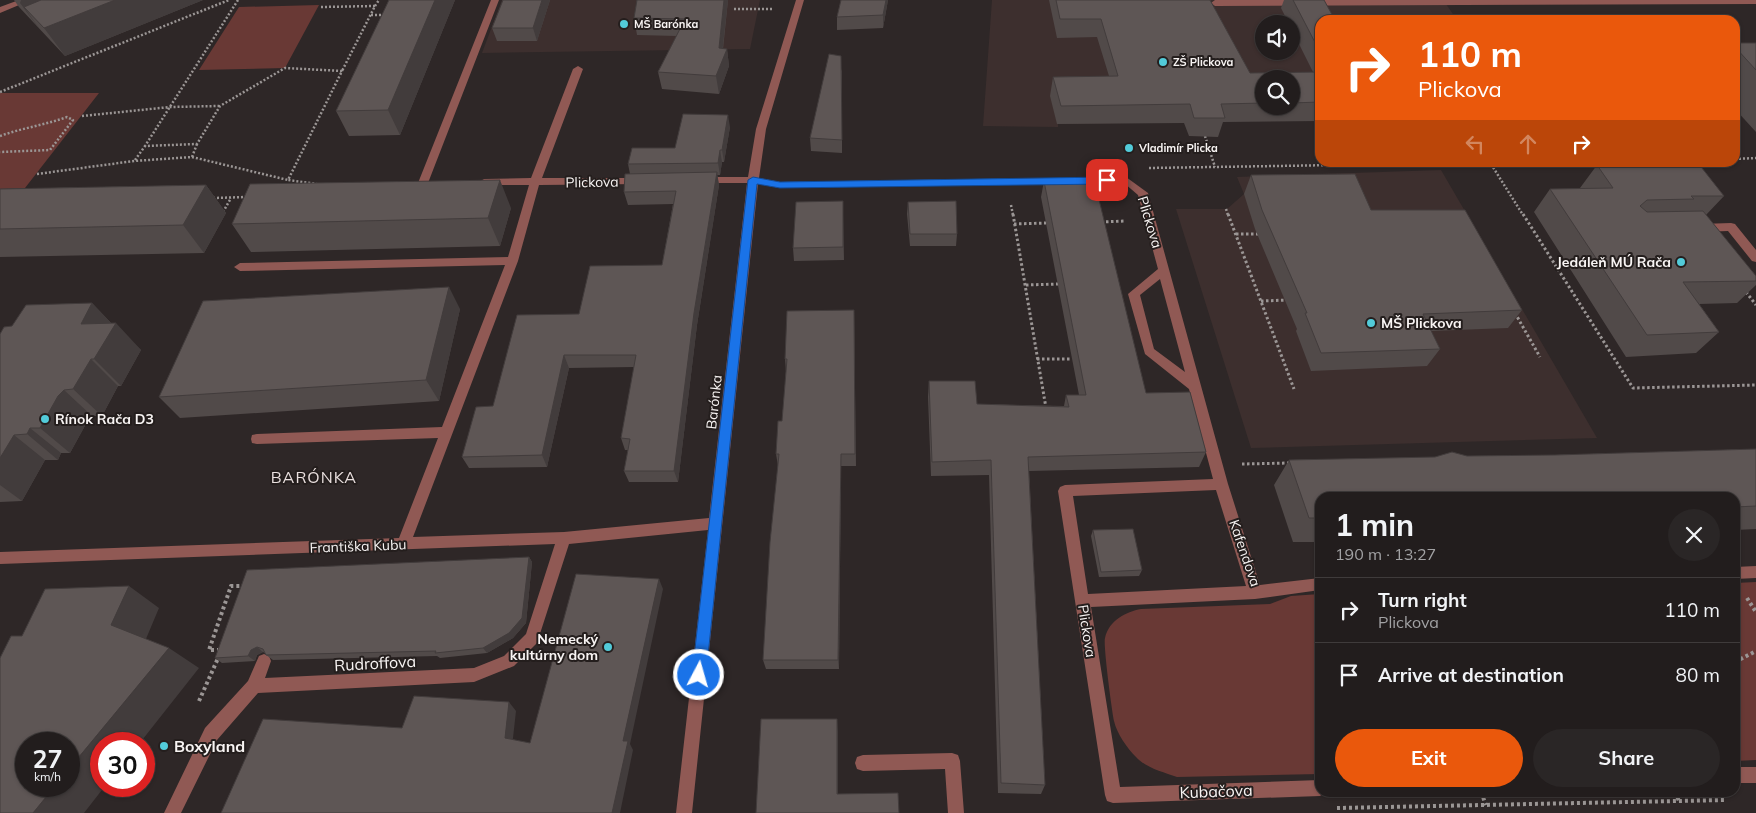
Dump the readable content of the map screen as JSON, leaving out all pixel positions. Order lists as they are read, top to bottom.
{
  "streets": {
    "street": [
      "Plickova",
      "Barónka",
      "Františka Kubu",
      "Kafendova",
      "Rudroffova",
      "Kubačova"
    ]
  },
  "crossings": [
    ["Plickova", "Barónka"],
    ["Plickova", "Kafendova"],
    ["Plickova", "Kubačova"],
    ["Barónka", "Františka Kubu"],
    ["Františka Kubu", "Rudroffova"]
  ],
  "districts": ["BARÓNKA"],
  "places": [
    "MŠ Barónka",
    "ZŠ Plickova",
    "Vladimír Plicka",
    "Jedáleň MÚ Rača",
    "MŠ Plickova",
    "Rínok Rača D3",
    "Nemecký kultúrny dom",
    "Boxyland"
  ],
  "page": {
    "turn": ["110 m", "Plickova"],
    "heading": ["1 min", "190 m · 13:27"],
    "list": [
      {
        "name": "Turn right",
        "note": "Plickova",
        "value": "110 m"
      },
      {
        "name": "Arrive at destination",
        "value": "80 m"
      }
    ],
    "buttons": ["Exit", "Share"],
    "speed": "27 km/h",
    "limit": "30"
  }
}
